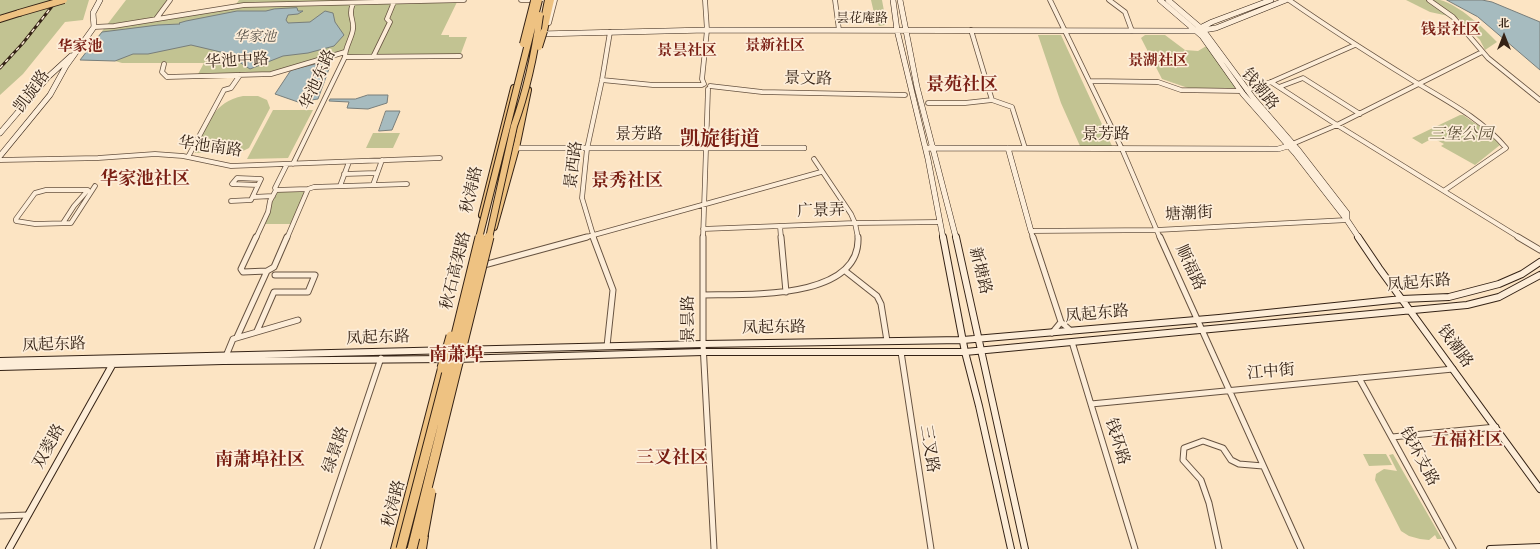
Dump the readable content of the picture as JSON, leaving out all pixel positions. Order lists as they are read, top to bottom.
{
  "streets": {
    "highway": ["秋石高架路"],
    "main road": [
      "昙花庵路",
      "钱潮路",
      "凯旋路",
      "景芳路",
      "秋涛路",
      "新塘路",
      "凤起东路",
      "双菱路"
    ],
    "street": [
      "华池中路",
      "华池东路",
      "景文路",
      "华池南路",
      "景西路",
      "广景弄",
      "塘潮街",
      "顺福路",
      "景昙路",
      "江中街",
      "钱环路",
      "三叉路",
      "绿景路",
      "钱环支路"
    ]
  },
  "crossings": [
    ["昙花庵路", "钱潮路"],
    ["昙花庵路", "景西路"],
    ["昙花庵路", "秋涛路"],
    ["昙花庵路", "顺福路"],
    ["昙花庵路", "新塘路"],
    ["华池中路", "华池东路"],
    ["华池东路", "华池南路"],
    ["景文路", "景昙路"],
    ["钱潮路", "景芳路"],
    ["钱潮路", "塘潮街"],
    ["钱潮路", "凤起东路"],
    ["钱潮路", "江中街"],
    ["景芳路", "景西路"],
    ["景芳路", "秋涛路"],
    ["景芳路", "顺福路"],
    ["景芳路", "新塘路"],
    ["景芳路", "景昙路"],
    ["景西路", "凤起东路"],
    ["秋涛路", "凤起东路"],
    ["广景弄", "新塘路"],
    ["广景弄", "景昙路"],
    ["塘潮街", "顺福路"],
    ["顺福路", "凤起东路"],
    ["顺福路", "江中街"],
    ["新塘路", "凤起东路"],
    ["凤起东路", "景昙路"],
    ["凤起东路", "钱环路"],
    ["凤起东路", "双菱路"],
    ["凤起东路", "三叉路"],
    ["凤起东路", "绿景路"],
    ["江中街", "钱环路"],
    ["江中街", "钱环支路"]
  ],
  "districts": [
    "钱景社区",
    "景新社区",
    "华家池",
    "景昙社区",
    "景湖社区",
    "景苑社区",
    "凯旋街道",
    "华家池社区",
    "景秀社区",
    "南萧埠",
    "五福社区",
    "三叉社区",
    "南萧埠社区"
  ],
  "water": ["华家池"],
  "parks": ["三堡公园"],
  "north": "top"
}
